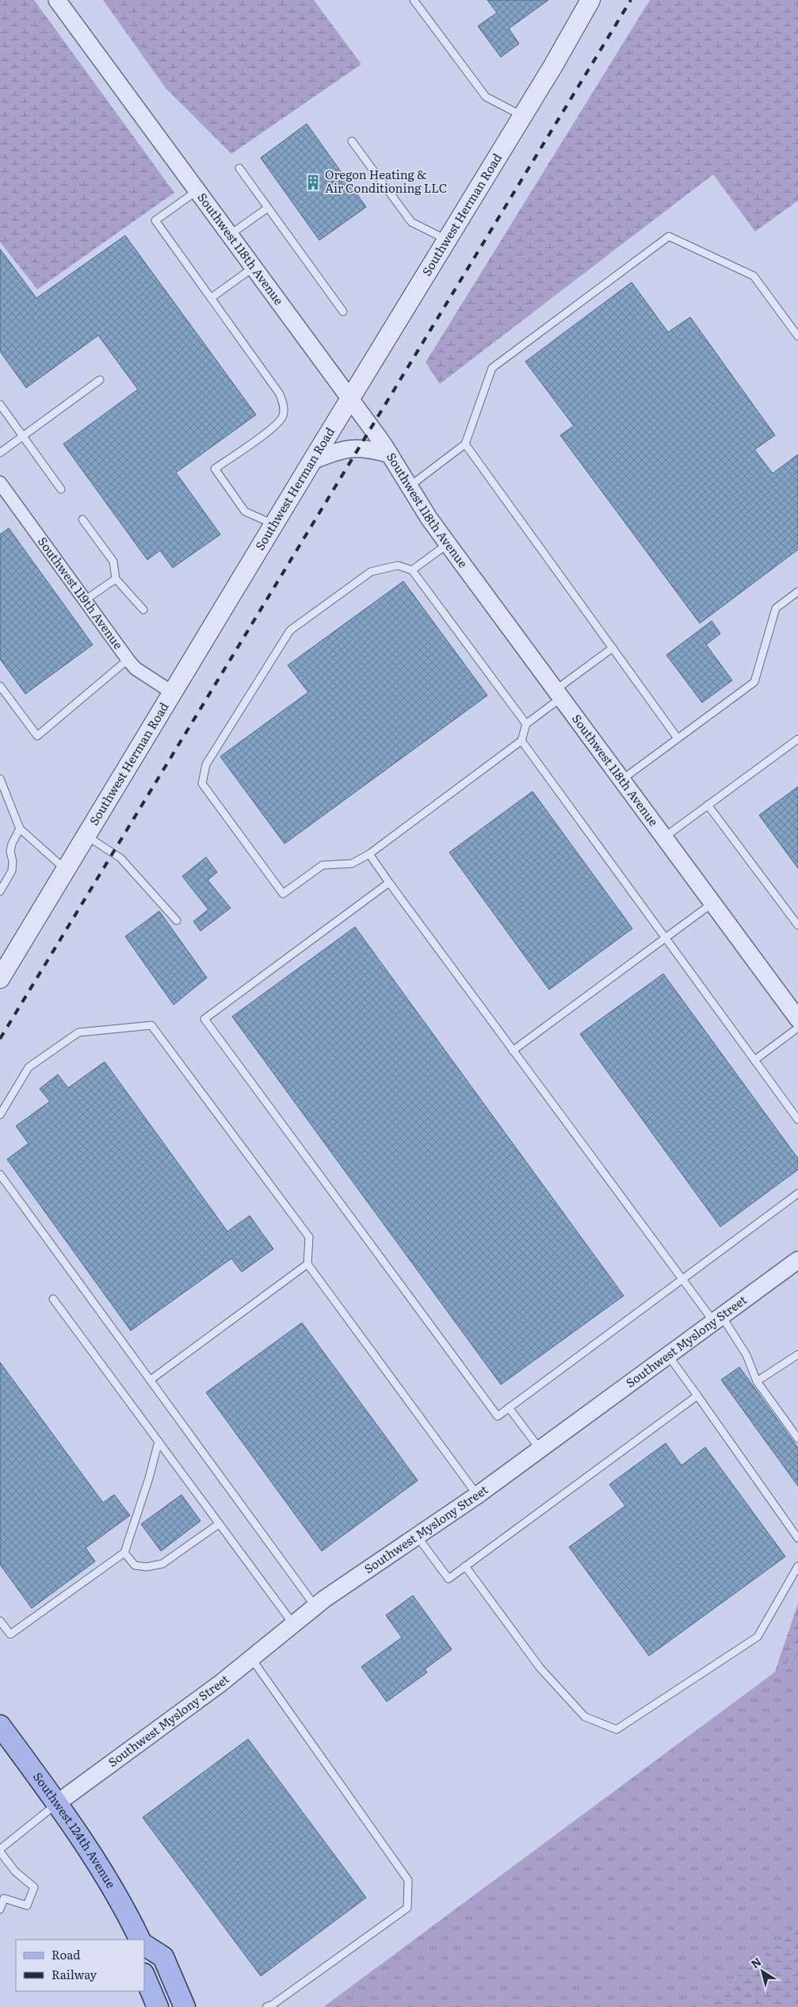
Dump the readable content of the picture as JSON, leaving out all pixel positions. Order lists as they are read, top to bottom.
{
  "streets": {
    "main road": ["Southwest Herman Road", "Southwest 124th Avenue"],
    "street": ["Southwest 118th Avenue", "Southwest 119th Avenue", "Southwest Myslony Street"]
  },
  "crossings": [
    ["Southwest Herman Road", "Southwest 118th Avenue"],
    ["Southwest Herman Road", "Southwest 119th Avenue"],
    ["Southwest Myslony Street", "Southwest 124th Avenue"]
  ],
  "places": {
    "building": ["Oregon Heating & Air Conditioning LLC"]
  },
  "legend": ["Road", "Railway"],
  "north": "top left"
}
